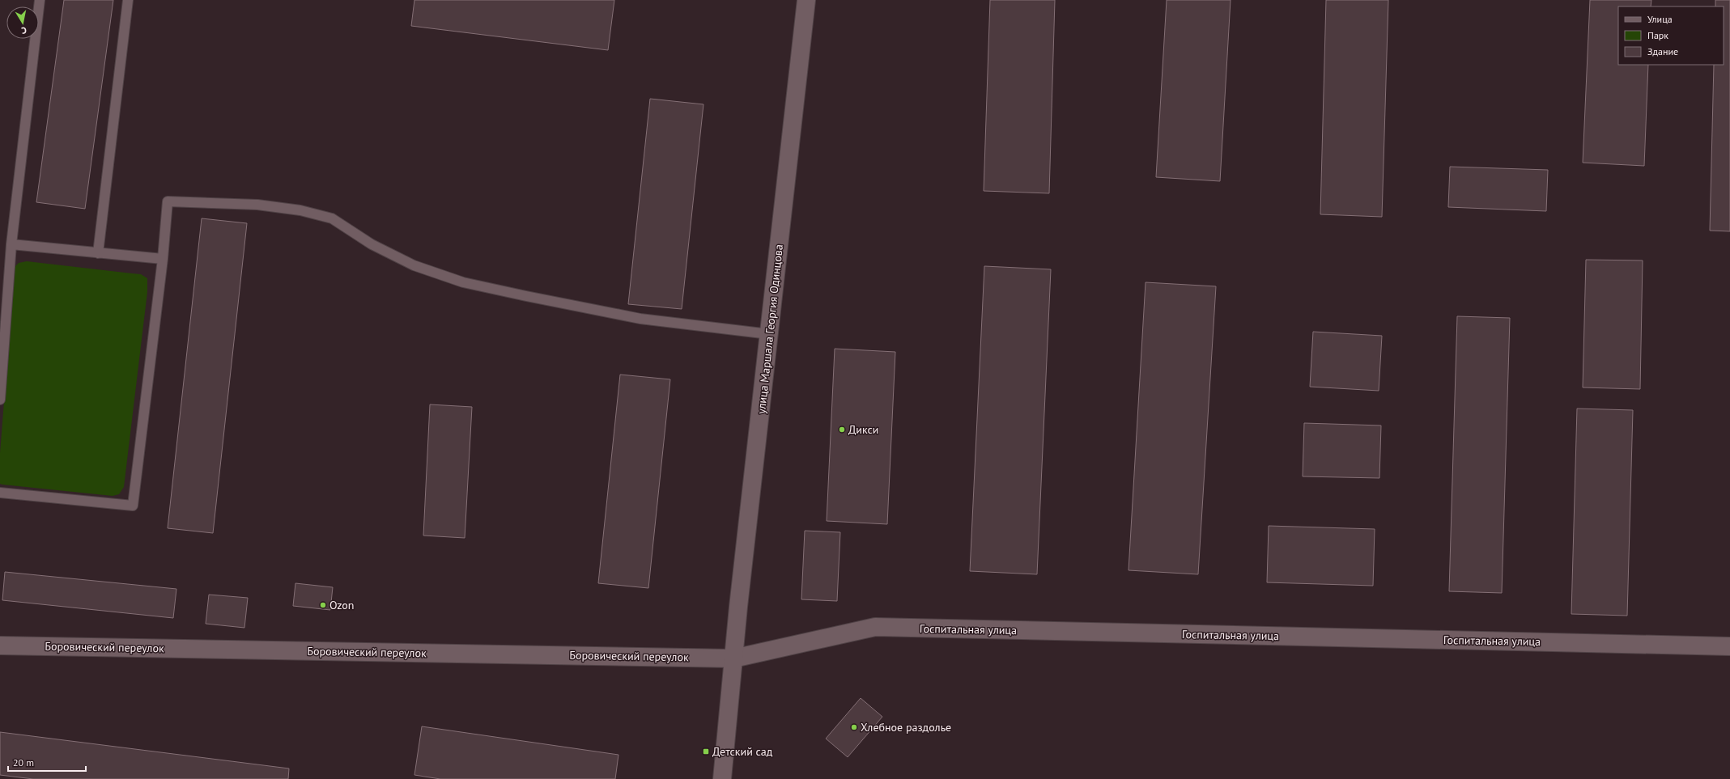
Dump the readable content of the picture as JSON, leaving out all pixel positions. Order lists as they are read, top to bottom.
{
  "streets": {
    "street": ["улица Маршала Георгия Одинцова", "Госпитальная улица", "Боровический переулок"]
  },
  "crossings": [
    ["улица Маршала Георгия Одинцова", "Госпитальная улица"],
    ["улица Маршала Георгия Одинцова", "Боровический переулок"],
    ["Госпитальная улица", "Боровический переулок"]
  ],
  "places": {
    "other": ["Дикси", "Ozon", "Хлебное раздолье"],
    "transit": ["Детский сад"]
  },
  "legend": ["Улица", "Парк", "Здание"],
  "scale_bar": "20 m",
  "north": "bottom"
}
